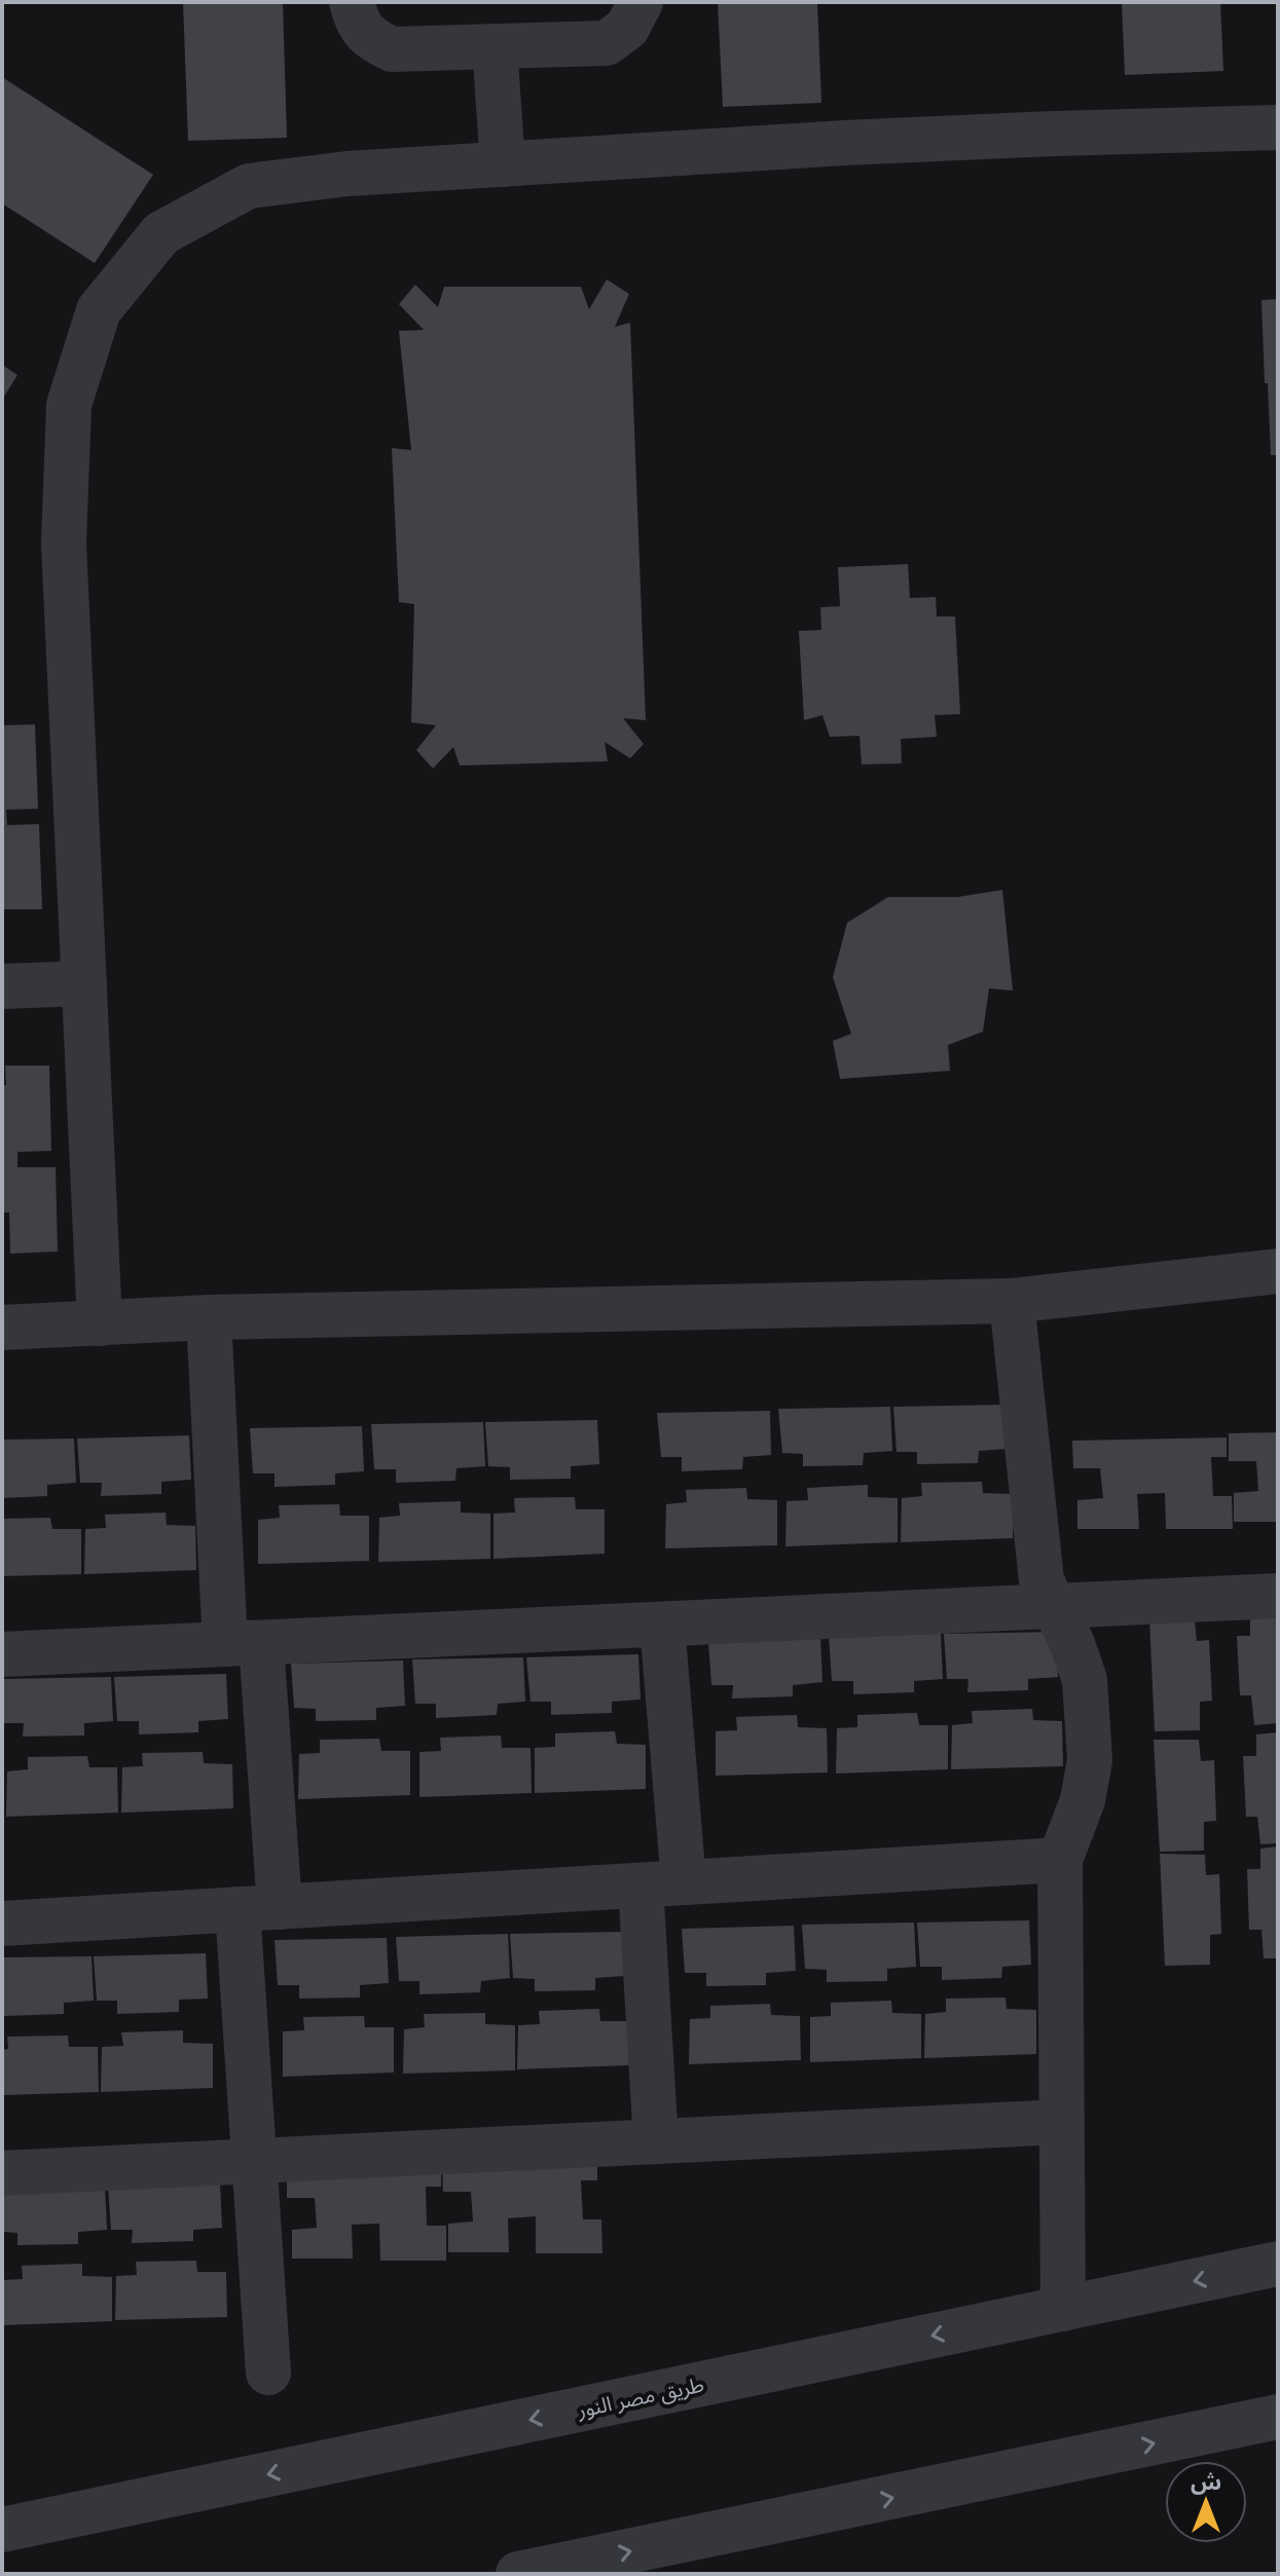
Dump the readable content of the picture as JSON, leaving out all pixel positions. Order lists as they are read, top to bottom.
{
  "streets": {
    "street": ["طريق مصر النور"]
  },
  "north": "top"
}
